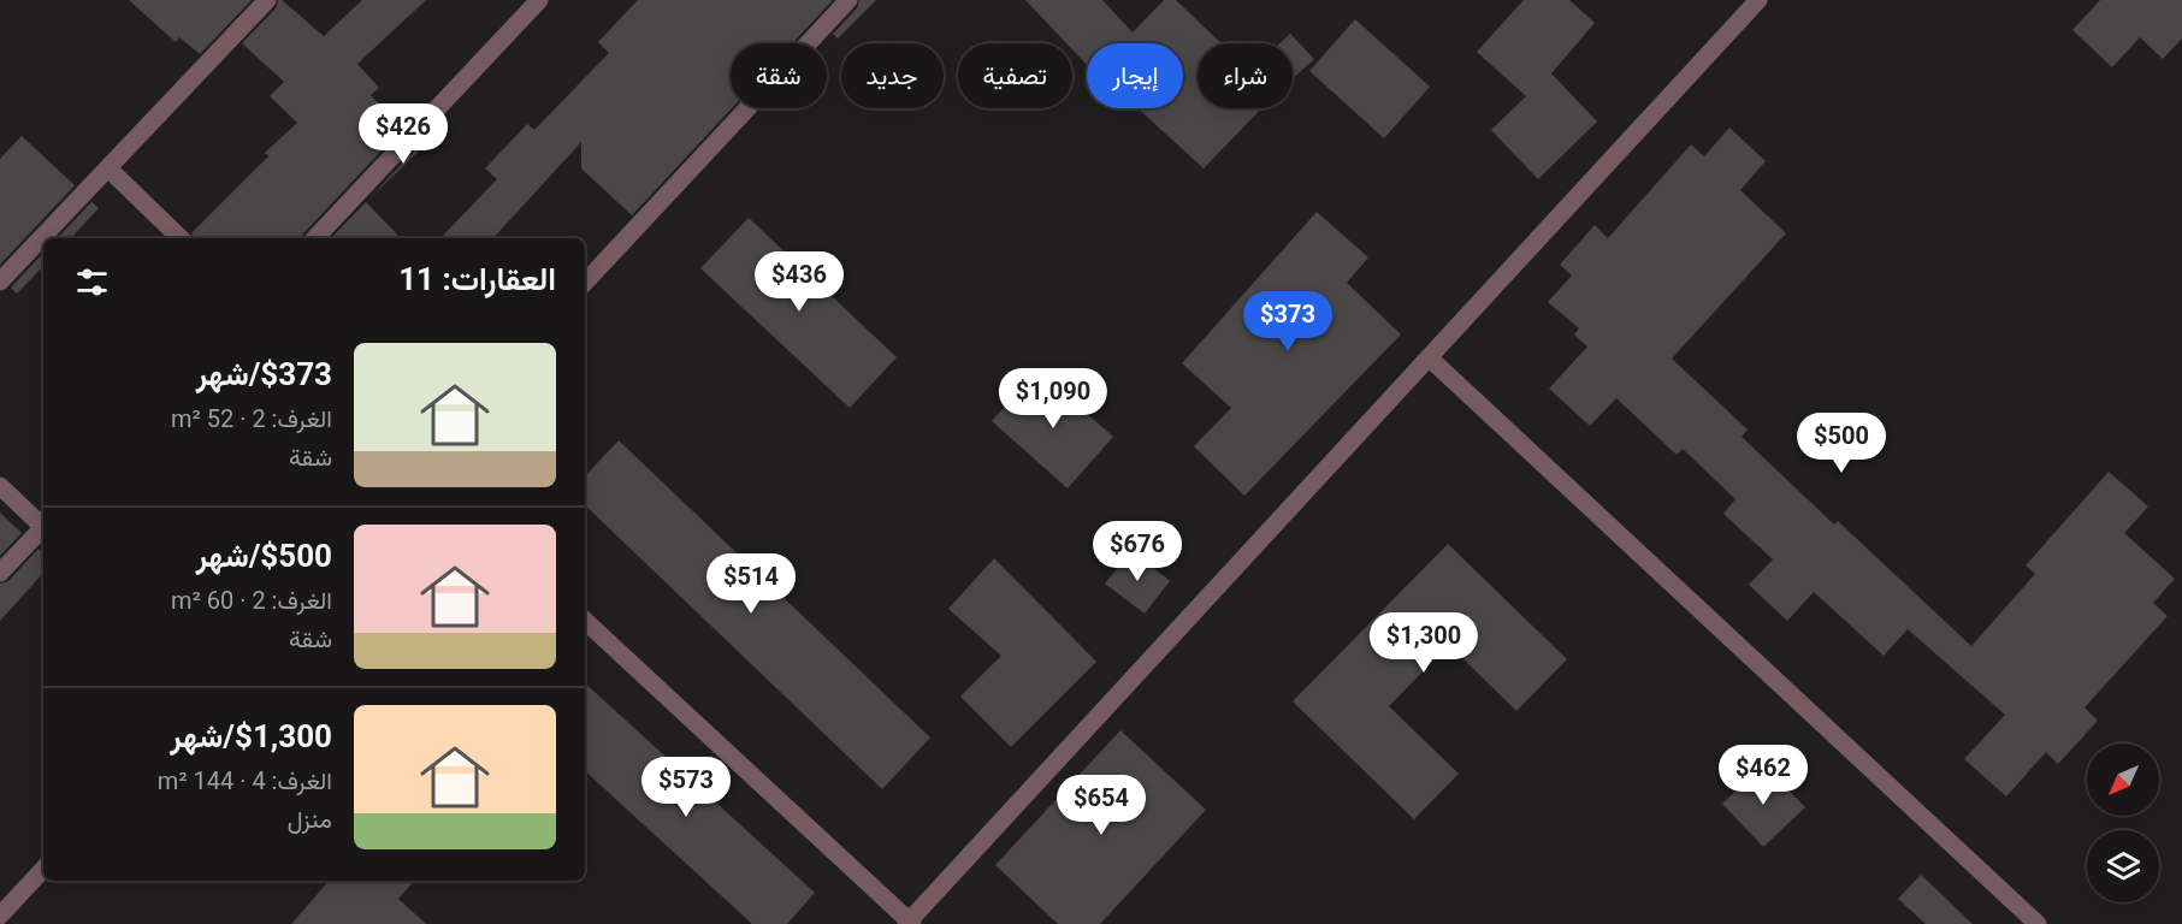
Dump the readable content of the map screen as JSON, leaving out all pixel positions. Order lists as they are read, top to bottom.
{
  "north": "bottom left",
  "page": {
    "chip": [
      "شراء",
      "إيجار",
      "تصفية",
      "جديد",
      "شقة"
    ],
    "price": [
      "$426",
      "$436",
      "$373",
      "$1,090",
      "$500",
      "$676",
      "$514",
      "$1,300",
      "$462",
      "$573",
      "$654"
    ],
    "heading": "العقارات: 11",
    "list": [
      {
        "name": "$373/شهر",
        "note": "الغرف: 2 · 52 m² · شقة"
      },
      {
        "name": "$500/شهر",
        "note": "الغرف: 2 · 60 m² · شقة"
      },
      {
        "name": "$1,300/شهر",
        "note": "الغرف: 4 · 144 m² · منزل"
      }
    ]
  }
}
